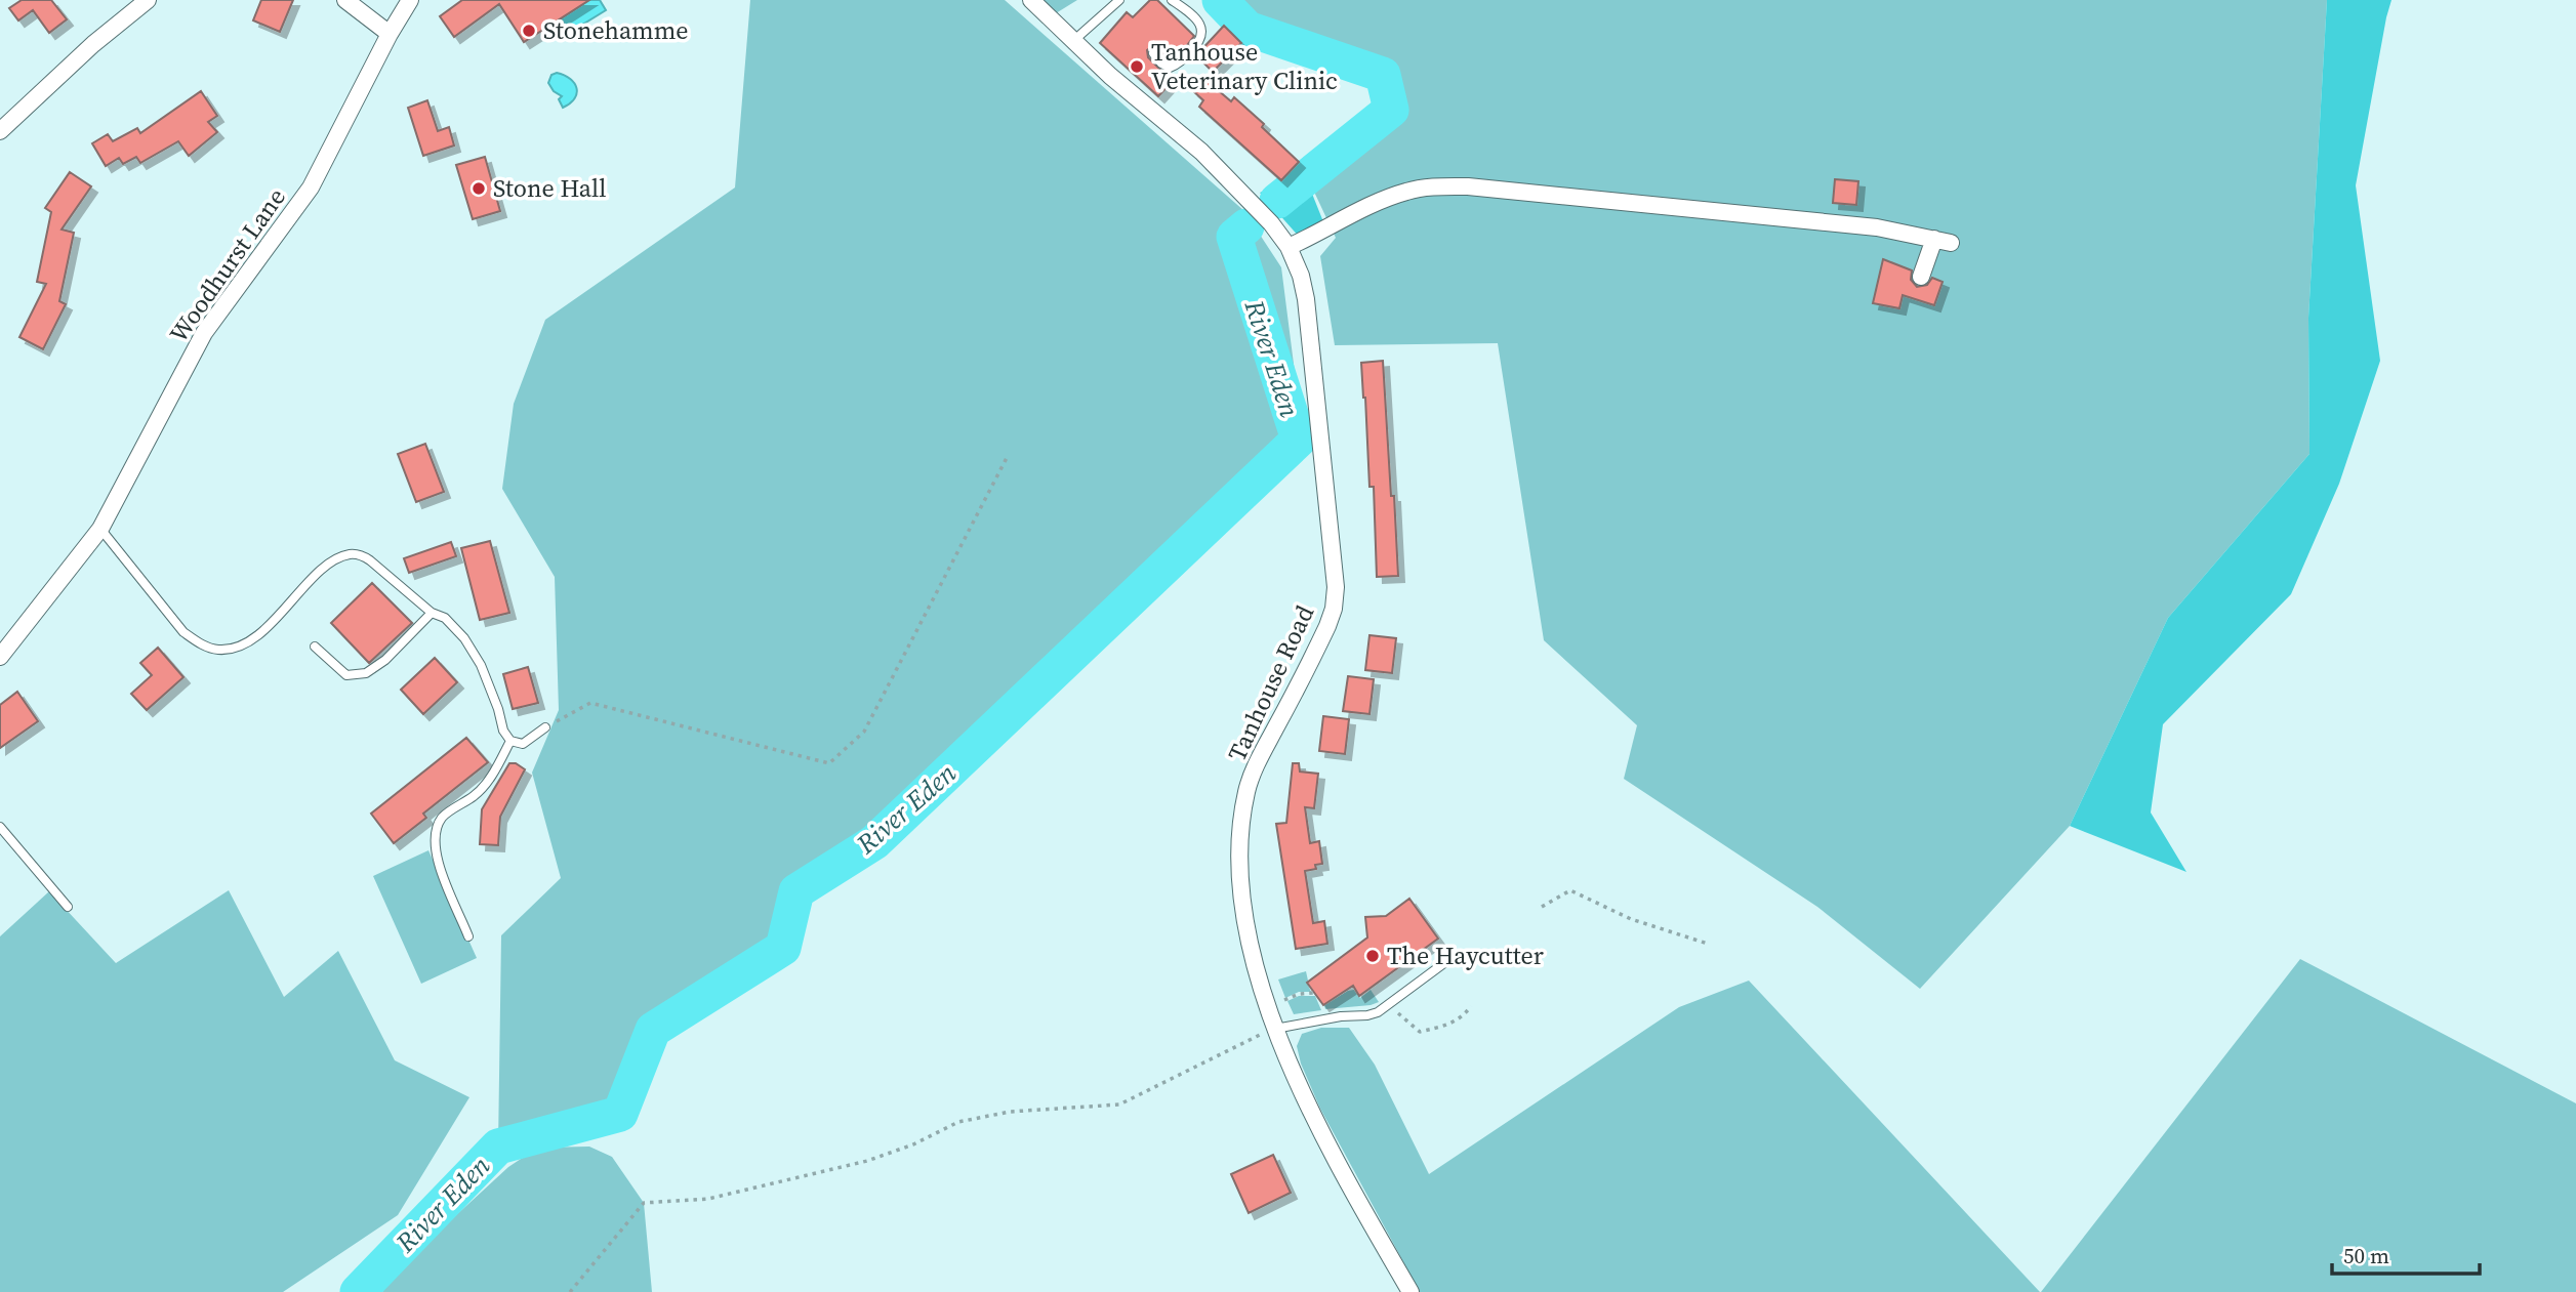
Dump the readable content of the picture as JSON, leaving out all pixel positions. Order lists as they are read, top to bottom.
{
  "streets": {
    "street": ["Woodhurst Lane", "Tanhouse Road"]
  },
  "water": ["River Eden"],
  "places": [
    "Stonehamme",
    "Tanhouse Veterinary Clinic",
    "Stone Hall",
    "The Haycutter"
  ],
  "scale_bar": "50 m"
}
